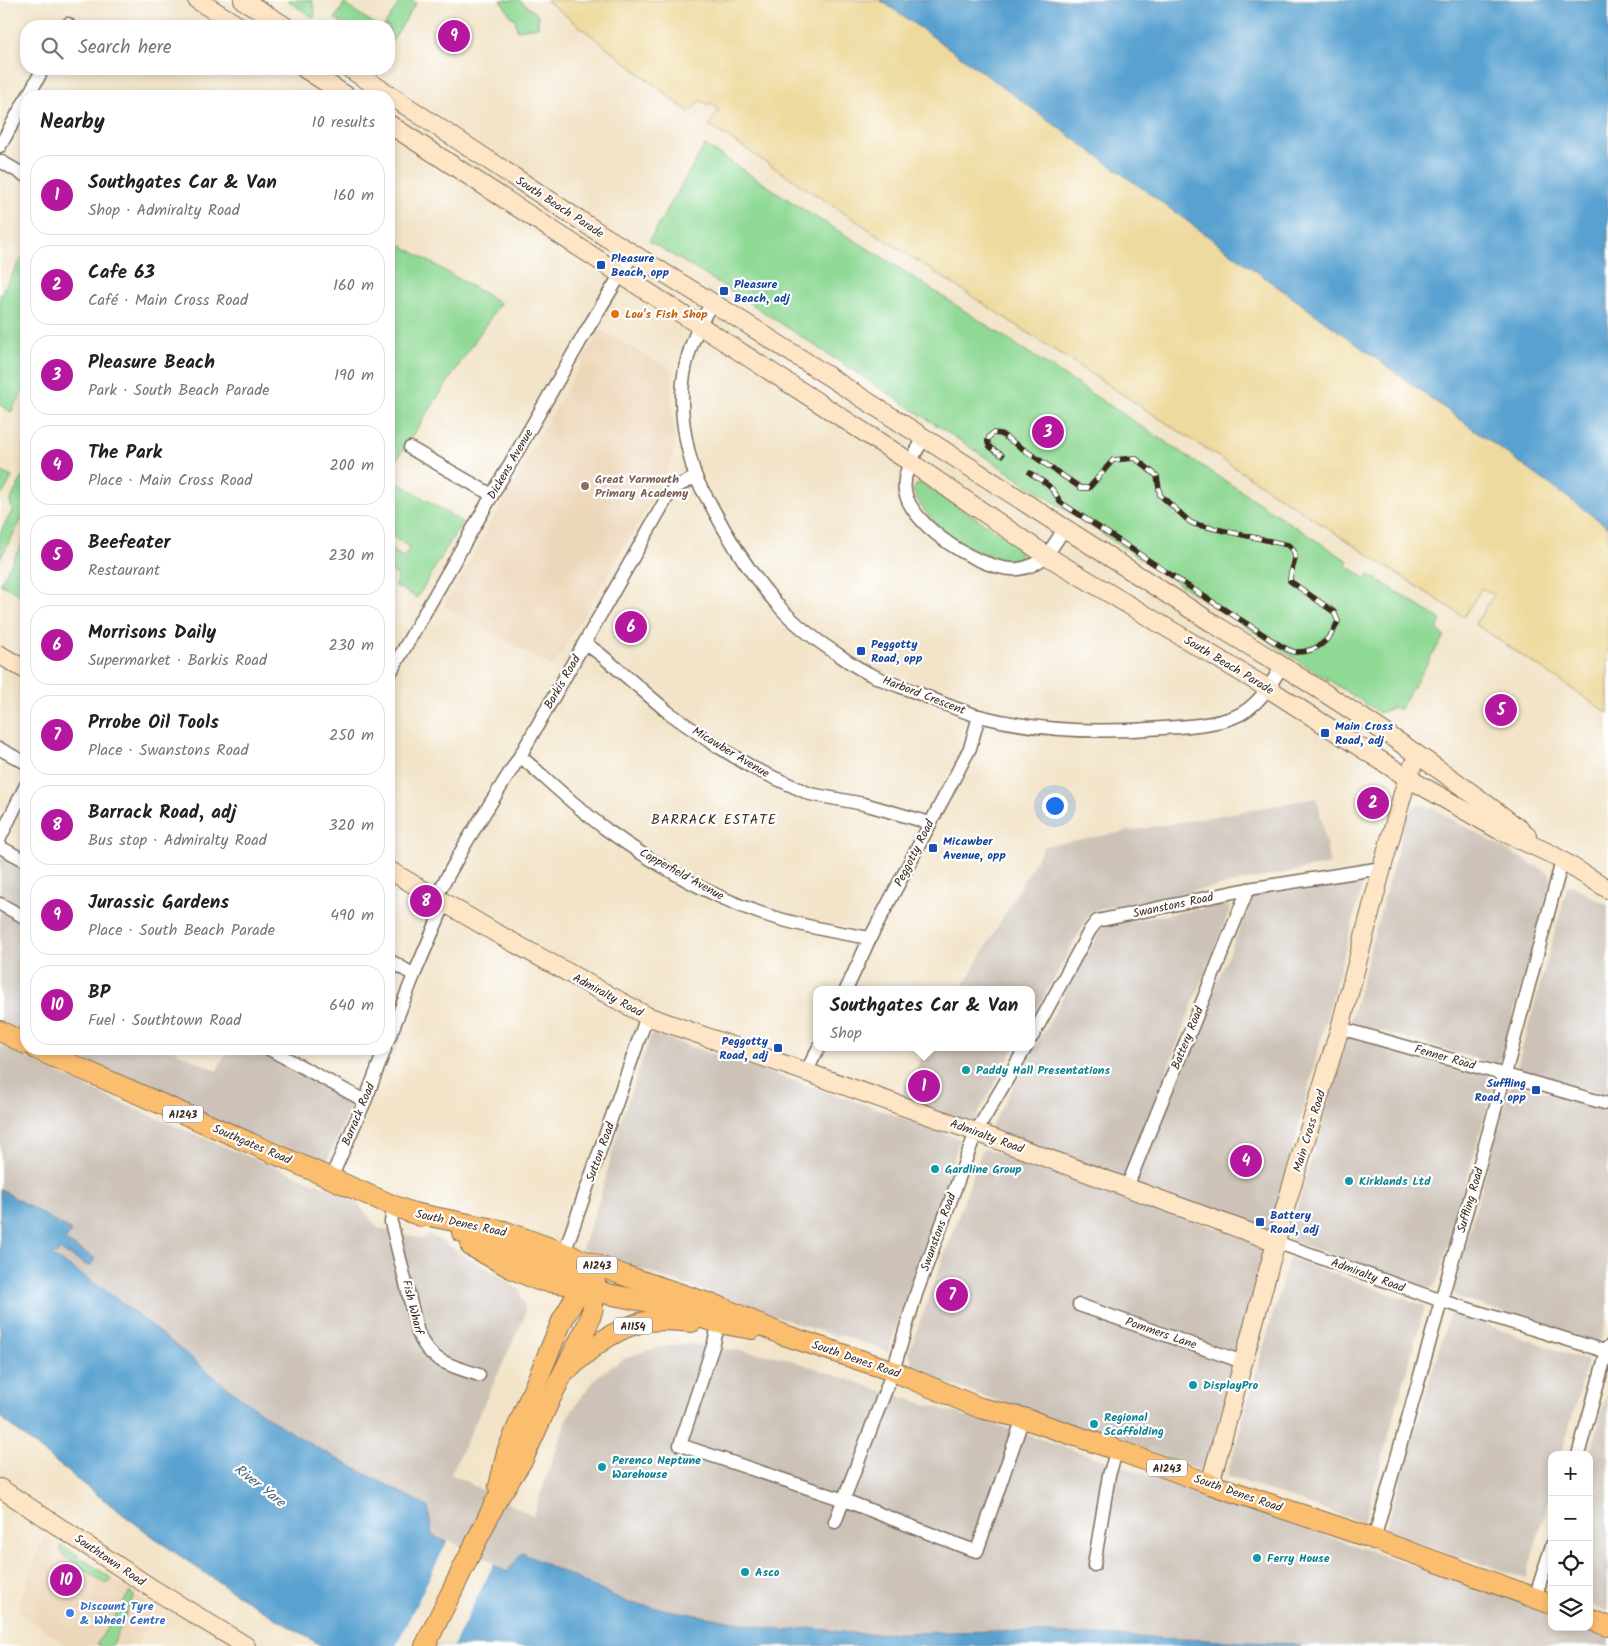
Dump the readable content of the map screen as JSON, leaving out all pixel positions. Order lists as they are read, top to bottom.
{
  "streets": {
    "main road": [
      "A1243",
      "Southgates Road",
      "South Denes Road",
      "A1154"
    ],
    "street": [
      "South Beach Parade",
      "Dickens Avenue",
      "Barkis Road",
      "Harbord Crescent",
      "Micawber Avenue",
      "Peggotty Road",
      "Copperfield Avenue",
      "Swanstons Road",
      "Admiralty Road",
      "Battery Road",
      "Fenner Road",
      "Barrack Road",
      "Main Cross Road",
      "Sutton Road",
      "Suffling Road",
      "Fish Wharf",
      "Pommers Lane",
      "Southtown Road"
    ]
  },
  "crossings": [
    ["South Beach Parade", "Dickens Avenue"],
    ["South Beach Parade", "Harbord Crescent"],
    ["South Beach Parade", "Main Cross Road"],
    ["South Beach Parade", "Suffling Road"],
    ["Barkis Road", "Harbord Crescent"],
    ["Barkis Road", "Micawber Avenue"],
    ["Barkis Road", "Copperfield Avenue"],
    ["Barkis Road", "Admiralty Road"],
    ["Harbord Crescent", "Peggotty Road"],
    ["Micawber Avenue", "Peggotty Road"],
    ["Peggotty Road", "Copperfield Avenue"],
    ["Swanstons Road", "Admiralty Road"],
    ["Swanstons Road", "Battery Road"],
    ["Swanstons Road", "Main Cross Road"],
    ["Swanstons Road", "South Denes Road"],
    ["Admiralty Road", "Battery Road"],
    ["Admiralty Road", "Main Cross Road"],
    ["Admiralty Road", "Sutton Road"],
    ["Admiralty Road", "Suffling Road"],
    ["Fenner Road", "Main Cross Road"],
    ["Fenner Road", "Suffling Road"],
    ["Barrack Road", "Southgates Road"],
    ["Barrack Road", "South Denes Road"],
    ["Main Cross Road", "South Denes Road"],
    ["Main Cross Road", "Pommers Lane"],
    ["Southgates Road", "South Denes Road"],
    ["Sutton Road", "South Denes Road"],
    ["Sutton Road", "A1154"],
    ["Suffling Road", "South Denes Road"],
    ["South Denes Road", "Fish Wharf"],
    ["South Denes Road", "A1154"]
  ],
  "districts": ["BARRACK ESTATE"],
  "water": ["River Yare"],
  "places": {
    "transit": [
      "Pleasure Beach, opp",
      "Pleasure Beach, adj",
      "Peggotty Road, opp",
      "Main Cross Road, adj",
      "Micawber Avenue, opp",
      "Peggotty Road, adj",
      "Suffling Road, opp",
      "Battery Road, adj"
    ],
    "other": [
      "Lou's Fish Shop",
      "Great Yarmouth Primary Academy",
      "Paddy Hall Presentations",
      "Gardline Group",
      "Kirklands Ltd",
      "DisplayPro",
      "Regional Scaffolding",
      "Perenco Neptune Warehouse",
      "Ferry House",
      "Asco",
      "Discount Tyre & Wheel Centre"
    ]
  },
  "page": {
    "pins": [
      "9",
      "3",
      "6",
      "5",
      "2",
      "8",
      "1",
      "4",
      "7",
      "10"
    ],
    "search": "Search here",
    "heading": ["Nearby", "10 results"],
    "list": [
      {
        "mark": "1",
        "name": "Southgates Car & Van",
        "note": "Shop · Admiralty Road",
        "value": "160 m"
      },
      {
        "mark": "2",
        "name": "Cafe 63",
        "note": "Café · Main Cross Road",
        "value": "160 m"
      },
      {
        "mark": "3",
        "name": "Pleasure Beach",
        "note": "Park · South Beach Parade",
        "value": "190 m"
      },
      {
        "mark": "4",
        "name": "The Park",
        "note": "Place · Main Cross Road",
        "value": "200 m"
      },
      {
        "mark": "5",
        "name": "Beefeater",
        "note": "Restaurant",
        "value": "230 m"
      },
      {
        "mark": "6",
        "name": "Morrisons Daily",
        "note": "Supermarket · Barkis Road",
        "value": "230 m"
      },
      {
        "mark": "7",
        "name": "Prrobe Oil Tools",
        "note": "Place · Swanstons Road",
        "value": "250 m"
      },
      {
        "mark": "8",
        "name": "Barrack Road, adj",
        "note": "Bus stop · Admiralty Road",
        "value": "320 m"
      },
      {
        "mark": "9",
        "name": "Jurassic Gardens",
        "note": "Place · South Beach Parade",
        "value": "490 m"
      },
      {
        "mark": "10",
        "name": "BP",
        "note": "Fuel · Southtown Road",
        "value": "640 m"
      }
    ],
    "popup": ["Southgates Car & Van", "Shop"],
    "map_buttons": ["+", "−"]
  }
}
